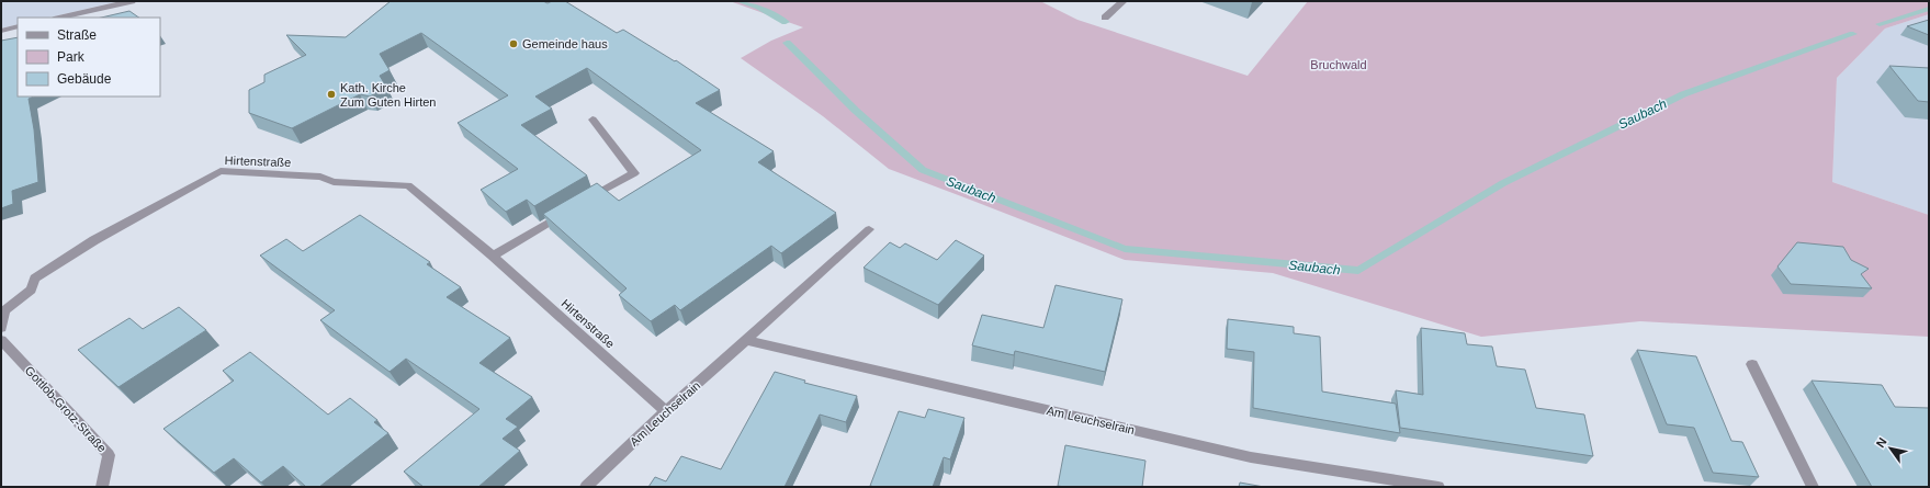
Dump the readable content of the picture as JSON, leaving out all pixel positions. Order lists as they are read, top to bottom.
{
  "streets": {
    "street": ["Hirtenstraße", "Gottlob-Grotz-Straße", "Am Leuchselrain"]
  },
  "crossings": [
    ["Hirtenstraße", "Am Leuchselrain"]
  ],
  "water": ["Saubach"],
  "parks": ["Bruchwald"],
  "places": ["Gemeinde haus", "Kath. Kirche Zum Guten Hirten"],
  "legend": ["Straße", "Park", "Gebäude"],
  "north": "top left"
}
